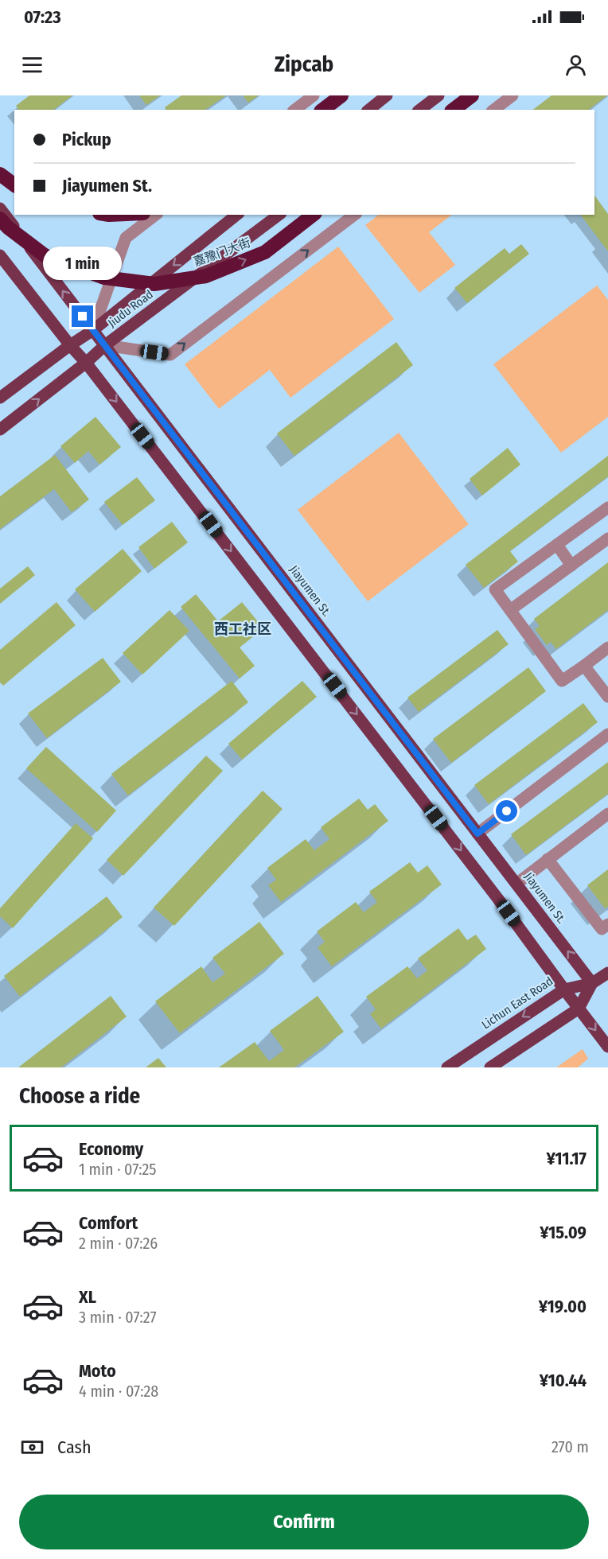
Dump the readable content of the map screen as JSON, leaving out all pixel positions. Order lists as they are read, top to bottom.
{
  "streets": {
    "highway": ["嘉豫门大街"],
    "main road": ["Jiudu Road", "Jiayumen St.", "Lichun East Road"]
  },
  "crossings": [
    ["Jiudu Road", "Jiayumen St."],
    ["Jiayumen St.", "Lichun East Road"]
  ],
  "one_way": ["嘉豫门大街"],
  "districts": ["西工社区"],
  "page": {
    "status": "07:23",
    "header": "Zipcab",
    "banner": ["Pickup", "Jiayumen St."],
    "bubble": "1 min",
    "heading": "Choose a ride",
    "list": [
      {
        "name": "Economy",
        "note": "1 min · 07:25",
        "value": "¥11.17"
      },
      {
        "name": "Comfort",
        "note": "2 min · 07:26",
        "value": "¥15.09"
      },
      {
        "name": "XL",
        "note": "3 min · 07:27",
        "value": "¥19.00"
      },
      {
        "name": "Moto",
        "note": "4 min · 07:28",
        "value": "¥10.44"
      }
    ],
    "pay": ["Cash", "270 m"],
    "buttons": "Confirm"
  }
}
